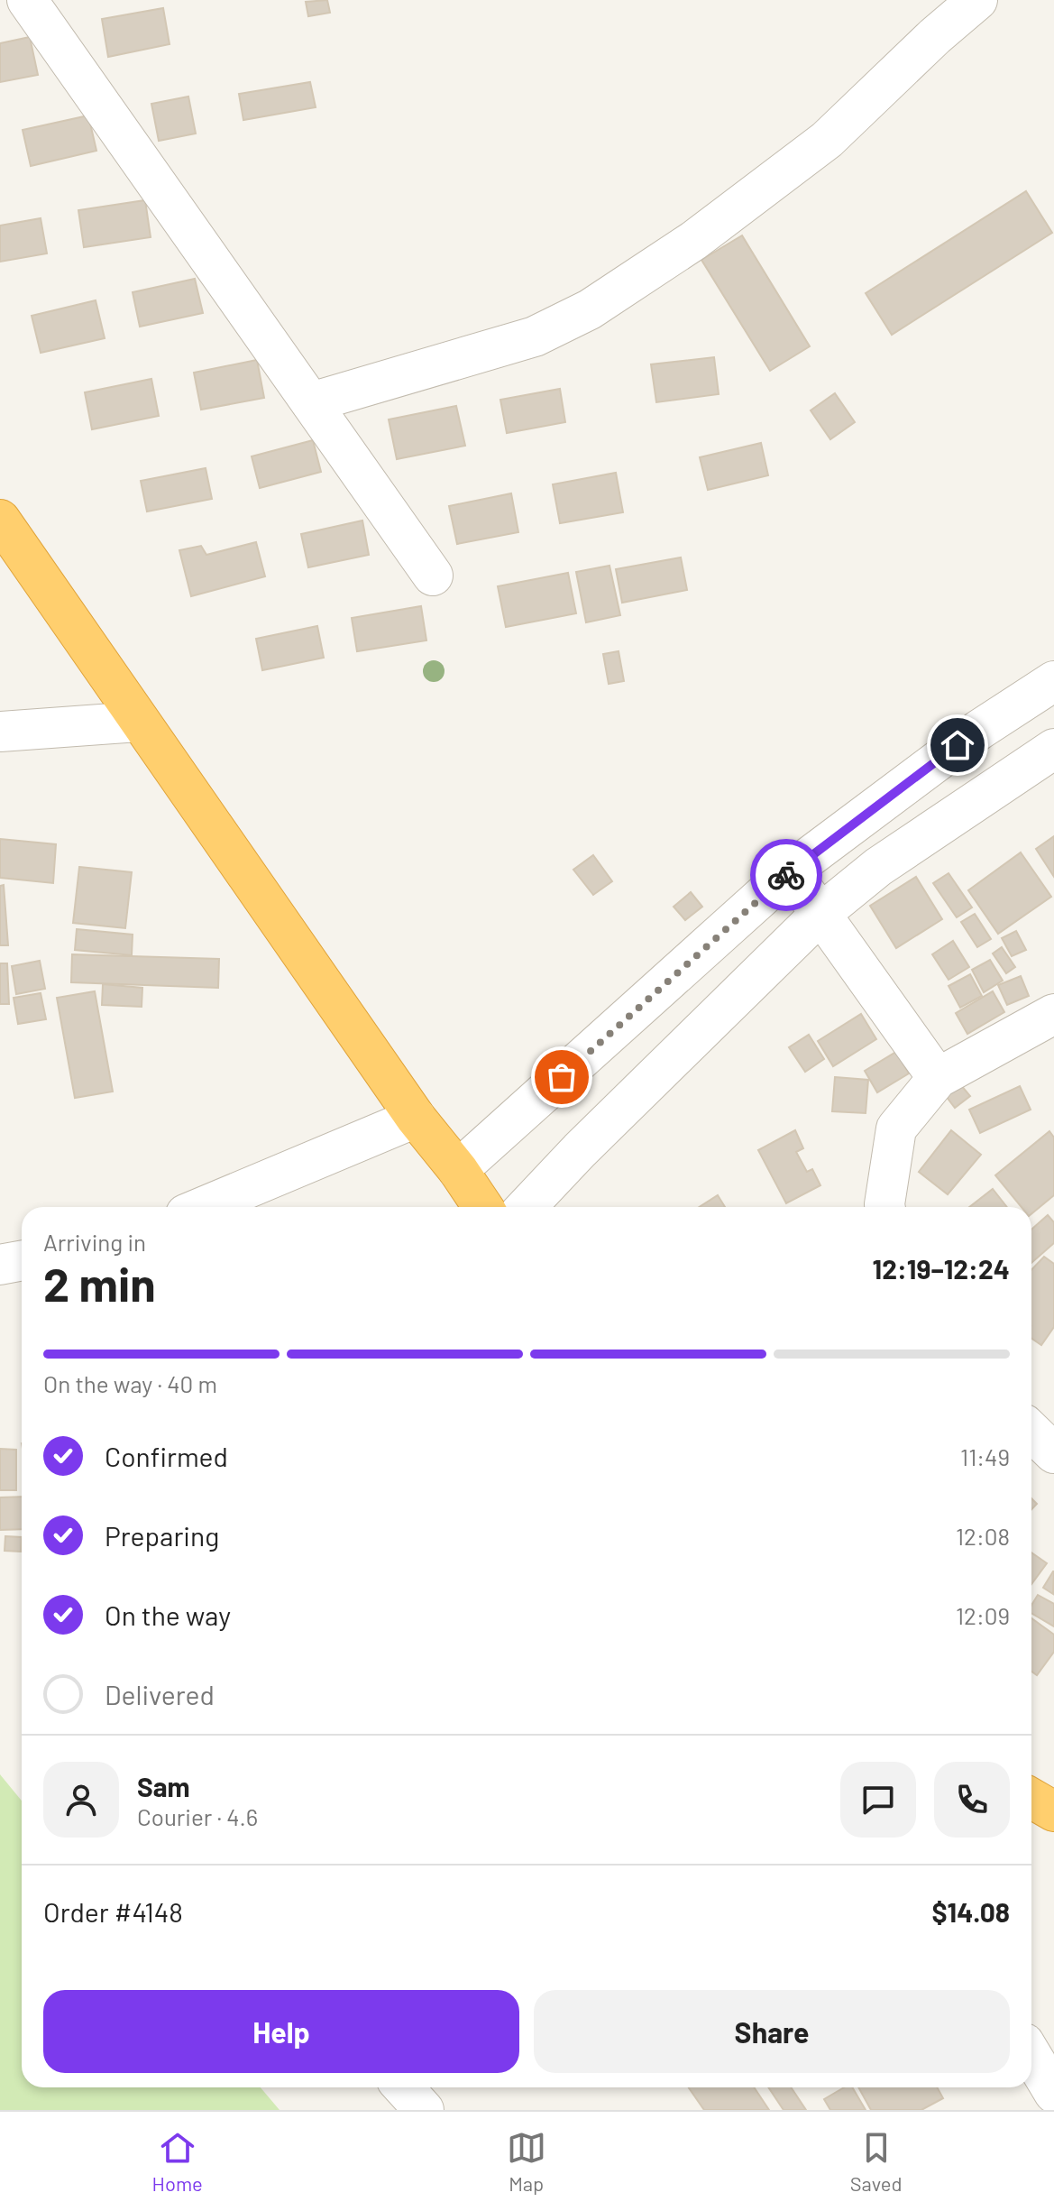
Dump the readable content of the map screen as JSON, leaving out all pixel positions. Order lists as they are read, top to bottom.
{
  "page": {
    "heading": ["2 min", "Arriving in", "12:19–12:24"],
    "panel": [
      "Sam",
      "Courier · 4.6",
      "Order #4148",
      "$14.08"
    ],
    "bar": "On the way · 40 m",
    "list": [
      ["Confirmed", "11:49"],
      ["Preparing", "12:08"],
      ["On the way", "12:09"],
      "Delivered"
    ],
    "buttons": ["Help", "Share"],
    "tabs": ["Home", "Map", "Saved"]
  }
}
